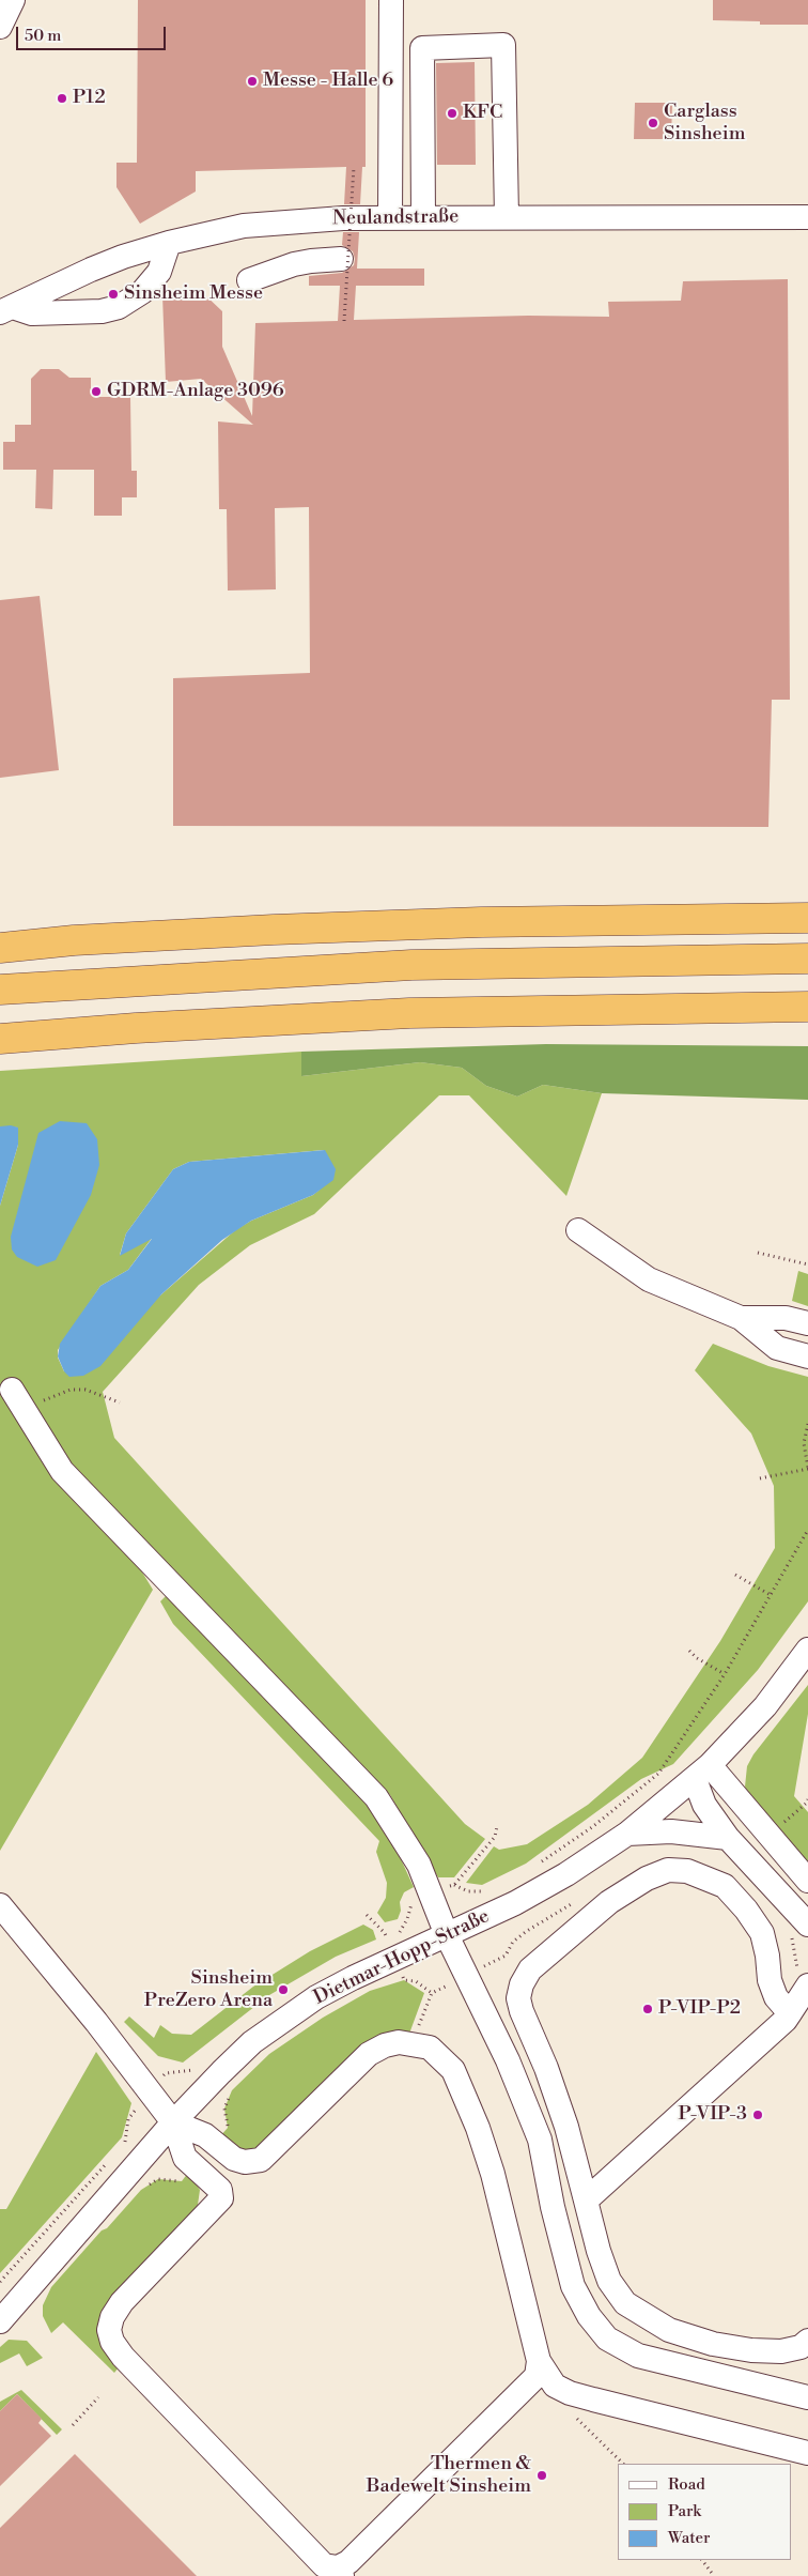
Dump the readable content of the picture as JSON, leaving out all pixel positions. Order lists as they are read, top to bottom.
{
  "streets": {
    "street": ["Neulandstraße", "Dietmar-Hopp-Straße"]
  },
  "places": [
    "Messe - Halle 6",
    "P12",
    "KFC",
    "Carglass Sinsheim",
    "Sinsheim Messe",
    "GDRM-Anlage 3096",
    "Sinsheim PreZero Arena",
    "P-VIP-P2",
    "P-VIP-3",
    "Thermen & Badewelt Sinsheim"
  ],
  "legend": ["Road", "Park", "Water"],
  "scale_bar": "50 m"
}
